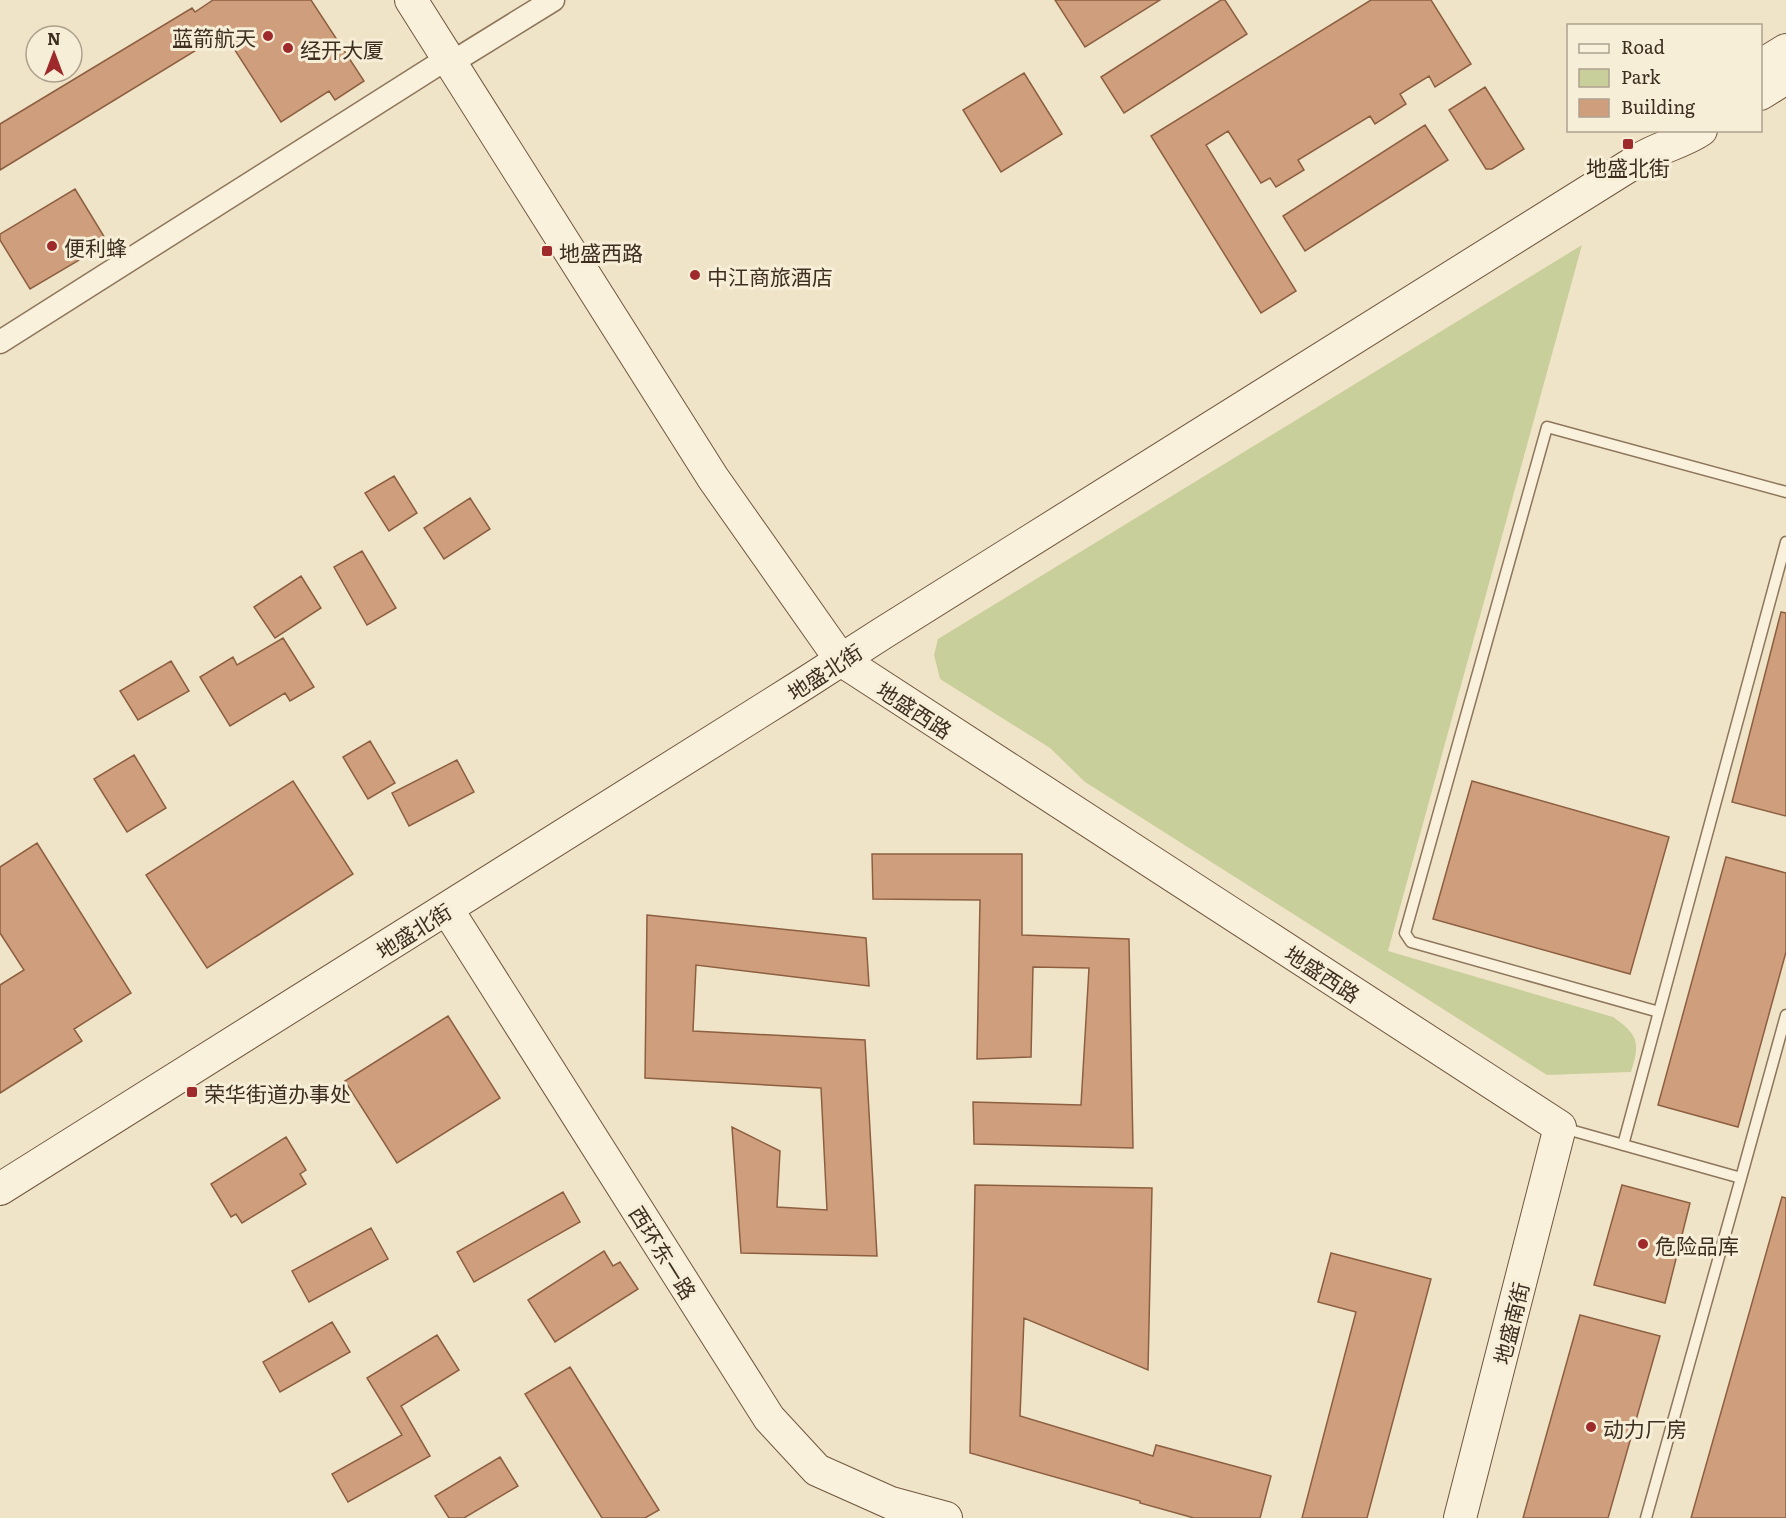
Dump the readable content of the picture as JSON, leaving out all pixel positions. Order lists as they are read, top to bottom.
{
  "streets": {
    "street": [
      "地盛北街",
      "地盛西路",
      "西环东一路",
      "地盛南街"
    ]
  },
  "crossings": [
    ["地盛北街", "地盛西路"],
    ["地盛北街", "西环东一路"],
    ["地盛西路", "地盛南街"]
  ],
  "places": {
    "other": [
      "蓝箭航天",
      "经开大厦",
      "便利蜂",
      "中江商旅酒店",
      "危险品库",
      "动力厂房"
    ],
    "transit": ["地盛北街", "地盛西路", "荣华街道办事处"]
  },
  "legend": ["Road", "Park", "Building"],
  "north": "top"
}
